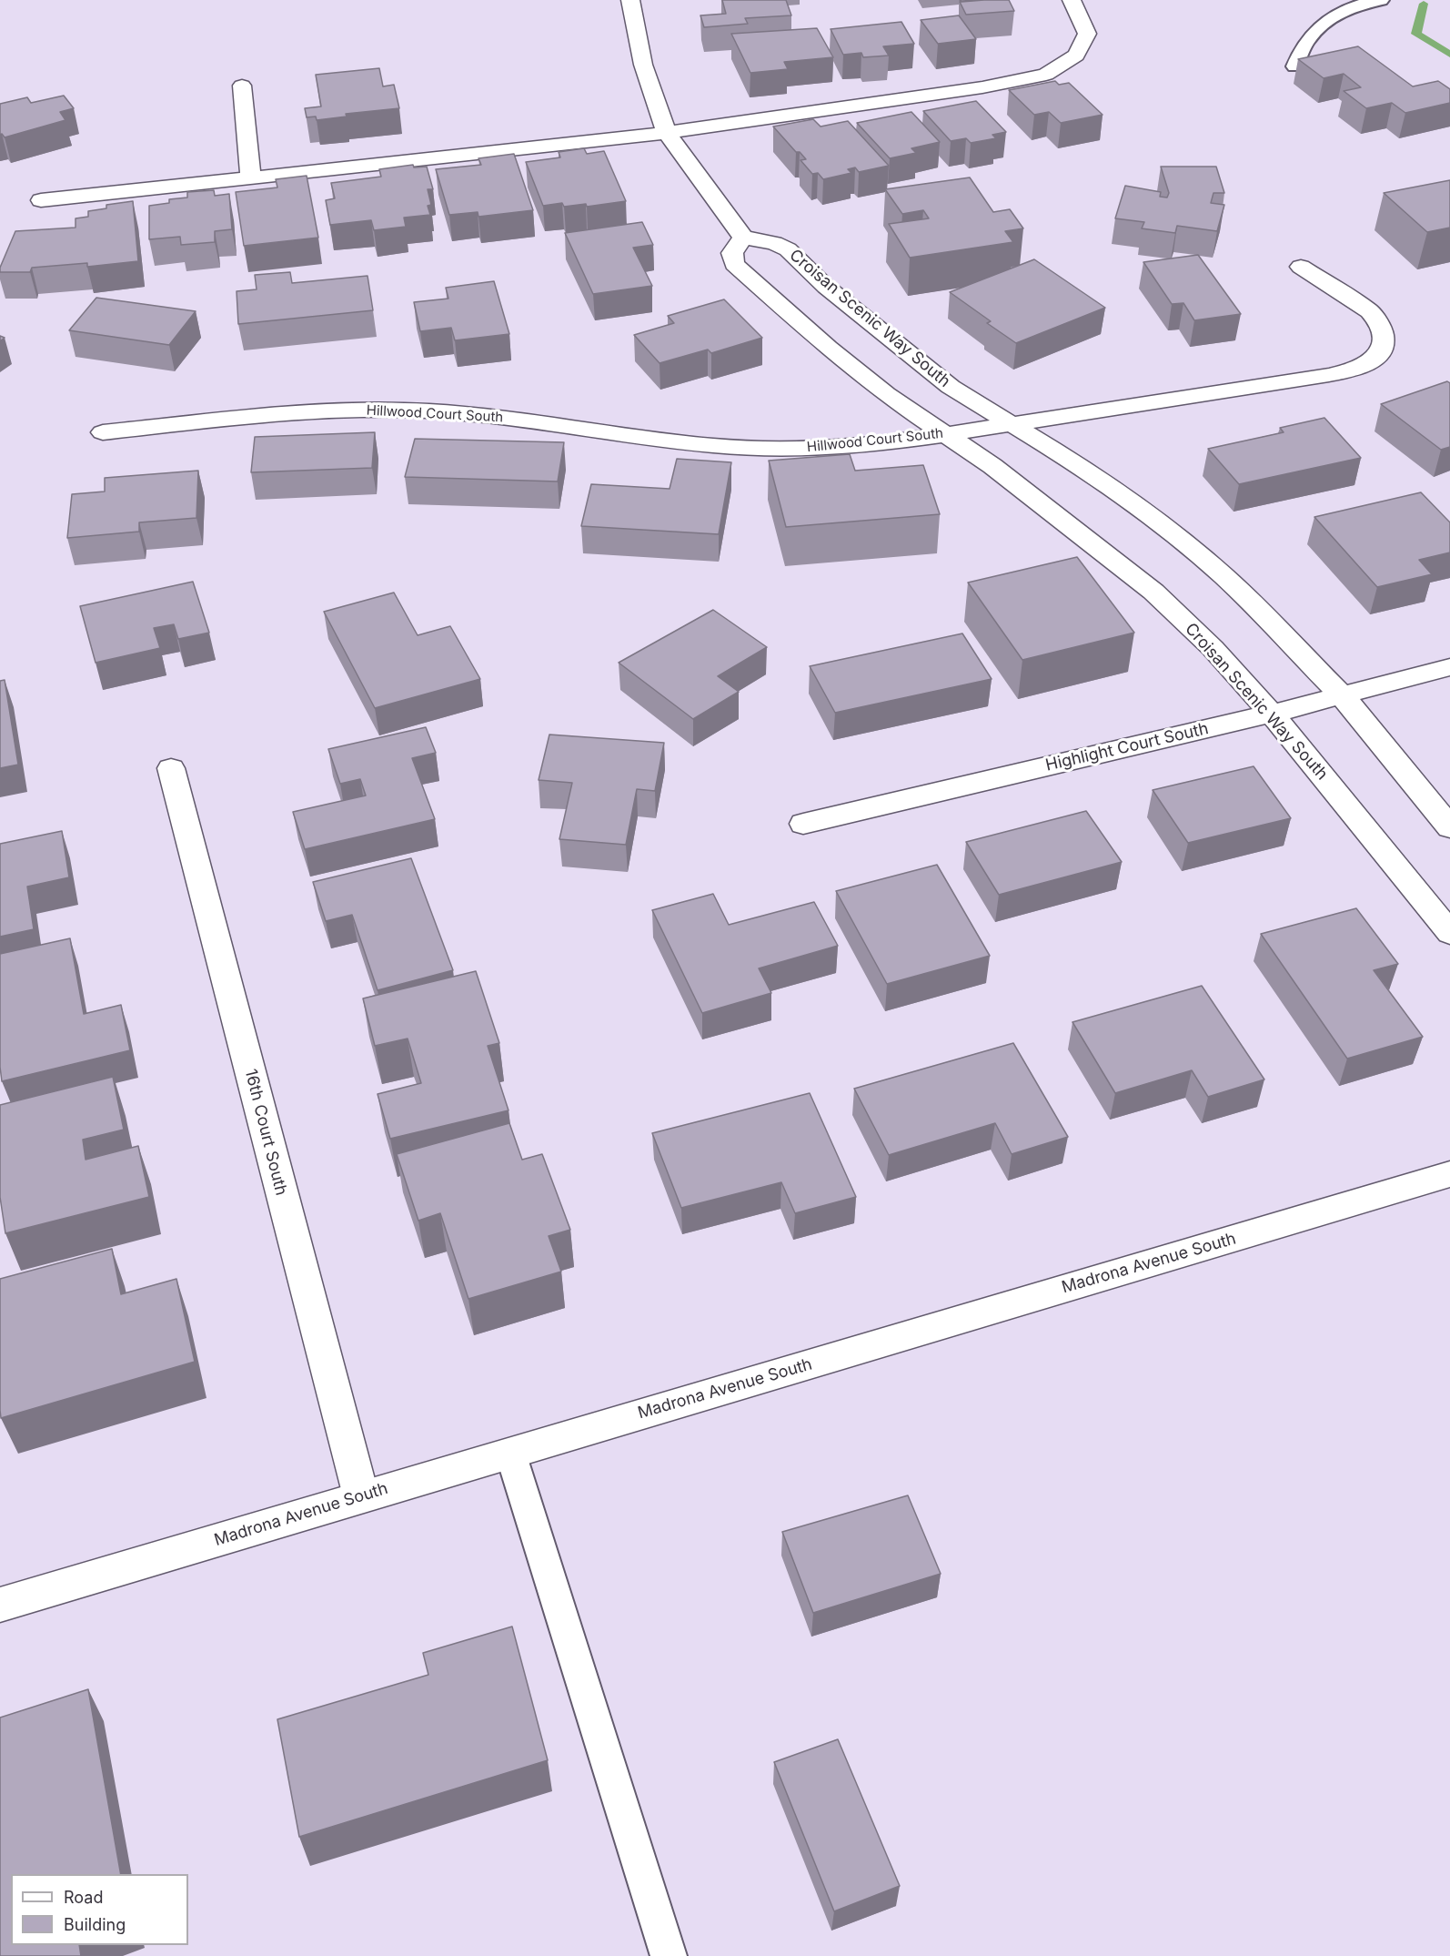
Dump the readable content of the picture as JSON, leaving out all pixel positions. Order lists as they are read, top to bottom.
{
  "streets": {
    "street": [
      "Croisan Scenic Way South",
      "Hillwood Court South",
      "Highlight Court South",
      "16th Court South",
      "Madrona Avenue South"
    ]
  },
  "crossings": [
    ["Croisan Scenic Way South", "Hillwood Court South"],
    ["Croisan Scenic Way South", "Highlight Court South"],
    ["16th Court South", "Madrona Avenue South"]
  ],
  "legend": ["Road", "Building"]
}
